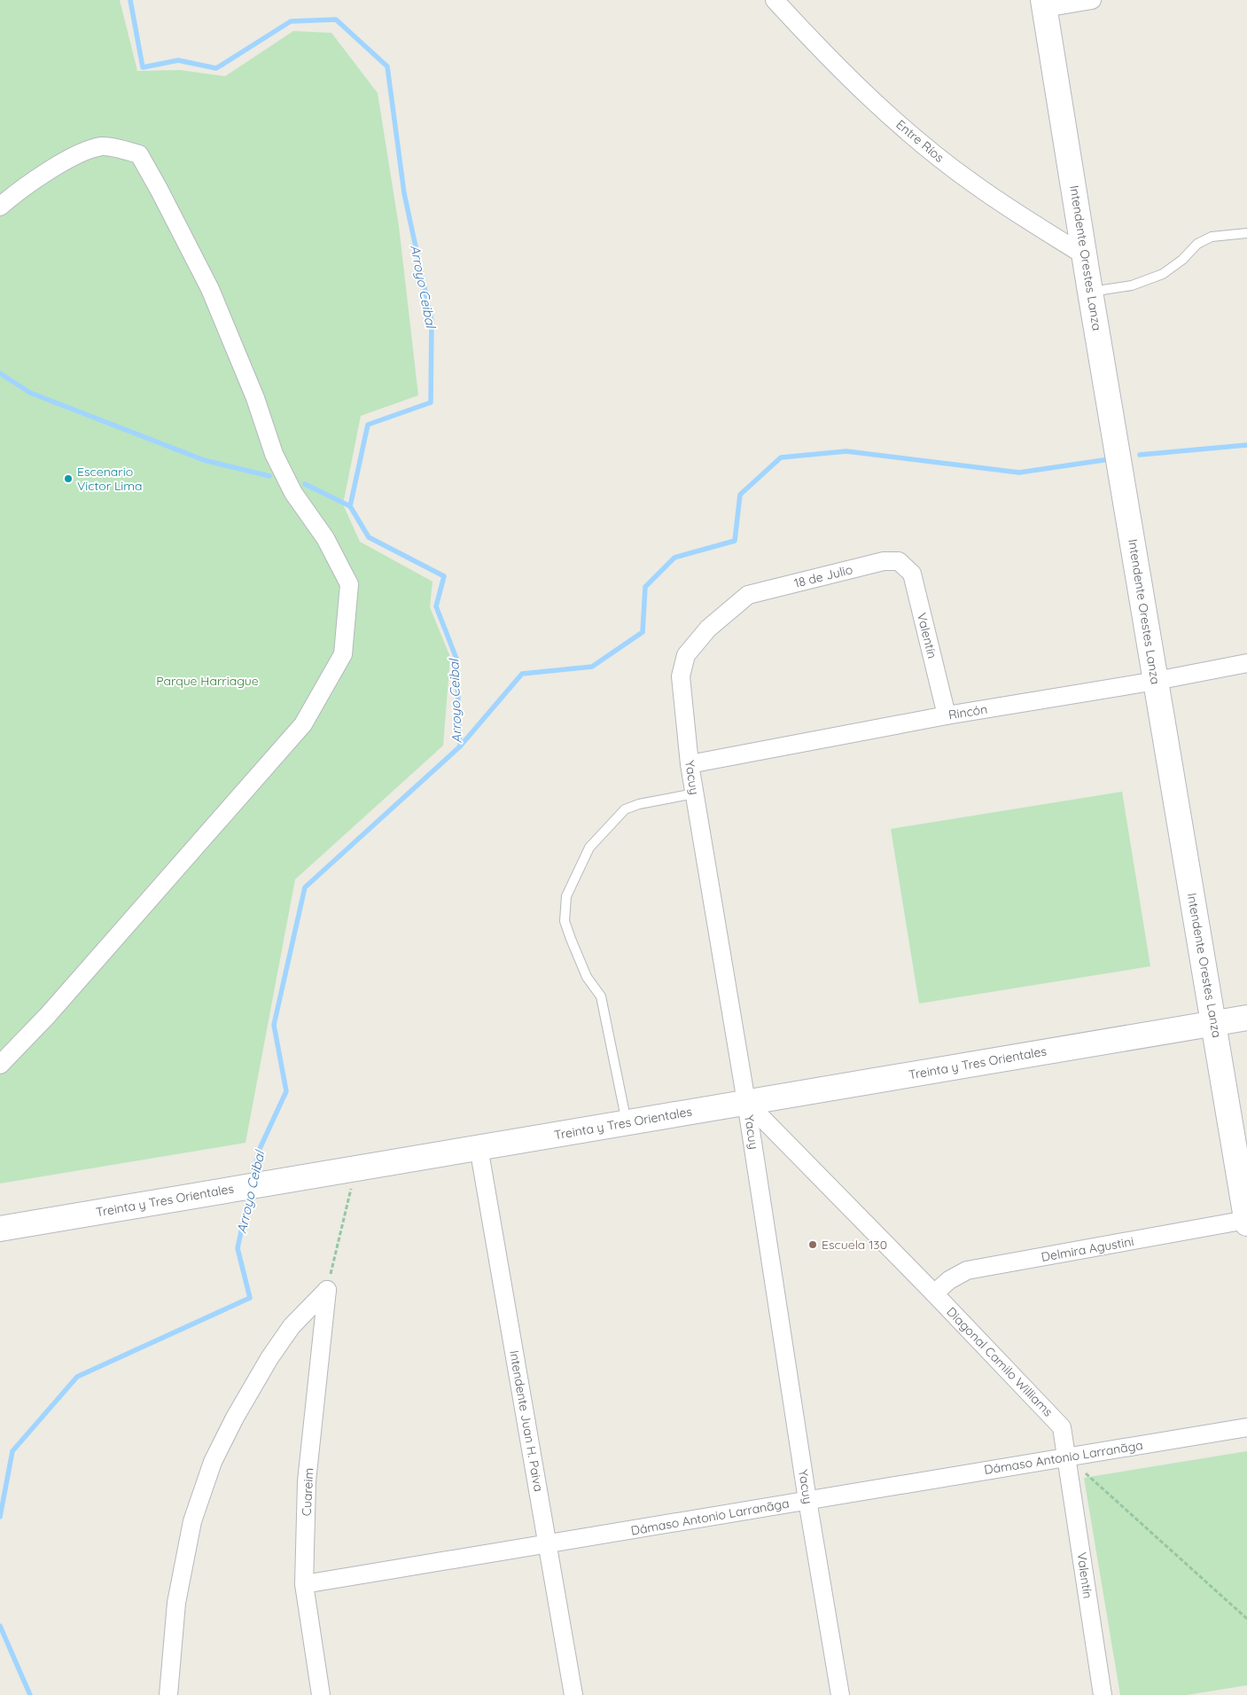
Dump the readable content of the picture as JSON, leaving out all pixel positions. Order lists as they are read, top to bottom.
{
  "streets": {
    "street": [
      "Entre Ríos",
      "Intendente Orestes Lanza",
      "18 de Julio",
      "Valentín",
      "Rincón",
      "Yacuy",
      "Treinta y Tres Orientales",
      "Delmira Agustini",
      "Diagonal Camilo Williams",
      "Intendente Juan H. Paiva",
      "Dámaso Antonio Larranãga",
      "Cuareim"
    ]
  },
  "crossings": [
    ["Entre Ríos", "Intendente Orestes Lanza"],
    ["Intendente Orestes Lanza", "Rincón"],
    ["Intendente Orestes Lanza", "Treinta y Tres Orientales"],
    ["Intendente Orestes Lanza", "Delmira Agustini"],
    ["18 de Julio", "Valentín"],
    ["18 de Julio", "Yacuy"],
    ["Valentín", "Rincón"],
    ["Valentín", "Diagonal Camilo Williams"],
    ["Valentín", "Dámaso Antonio Larranãga"],
    ["Rincón", "Yacuy"],
    ["Yacuy", "Treinta y Tres Orientales"],
    ["Yacuy", "Diagonal Camilo Williams"],
    ["Yacuy", "Dámaso Antonio Larranãga"],
    ["Treinta y Tres Orientales", "Diagonal Camilo Williams"],
    ["Treinta y Tres Orientales", "Intendente Juan H. Paiva"],
    ["Delmira Agustini", "Diagonal Camilo Williams"],
    ["Diagonal Camilo Williams", "Dámaso Antonio Larranãga"],
    ["Intendente Juan H. Paiva", "Dámaso Antonio Larranãga"],
    ["Dámaso Antonio Larranãga", "Cuareim"]
  ],
  "water": ["Arroyo Ceibal"],
  "parks": ["Parque Harriague"],
  "places": ["Escenario Victor Lima", "Escuela 130"]
}
